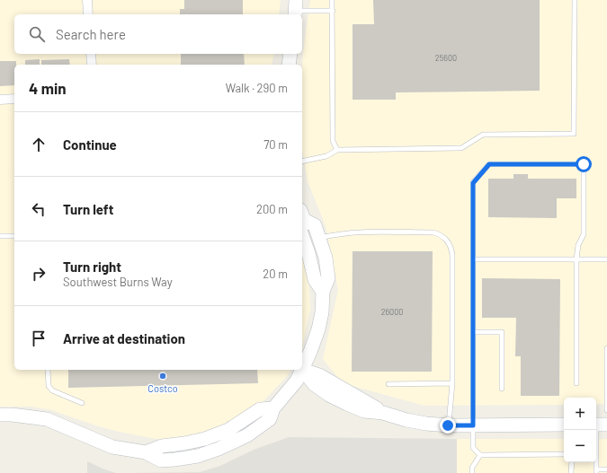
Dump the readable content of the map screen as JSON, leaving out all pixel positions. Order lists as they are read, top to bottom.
{
  "places": ["Costco"],
  "house_numbers": ["25600", "26000"],
  "page": {
    "search": "Search here",
    "heading": ["4 min", "Walk · 290 m"],
    "list": [
      ["Continue", "70 m"],
      ["Turn left", "200 m"],
      ["Turn right", "Southwest Burns Way", "20 m"],
      "Arrive at destination"
    ],
    "map_buttons": ["+", "−"]
  }
}
